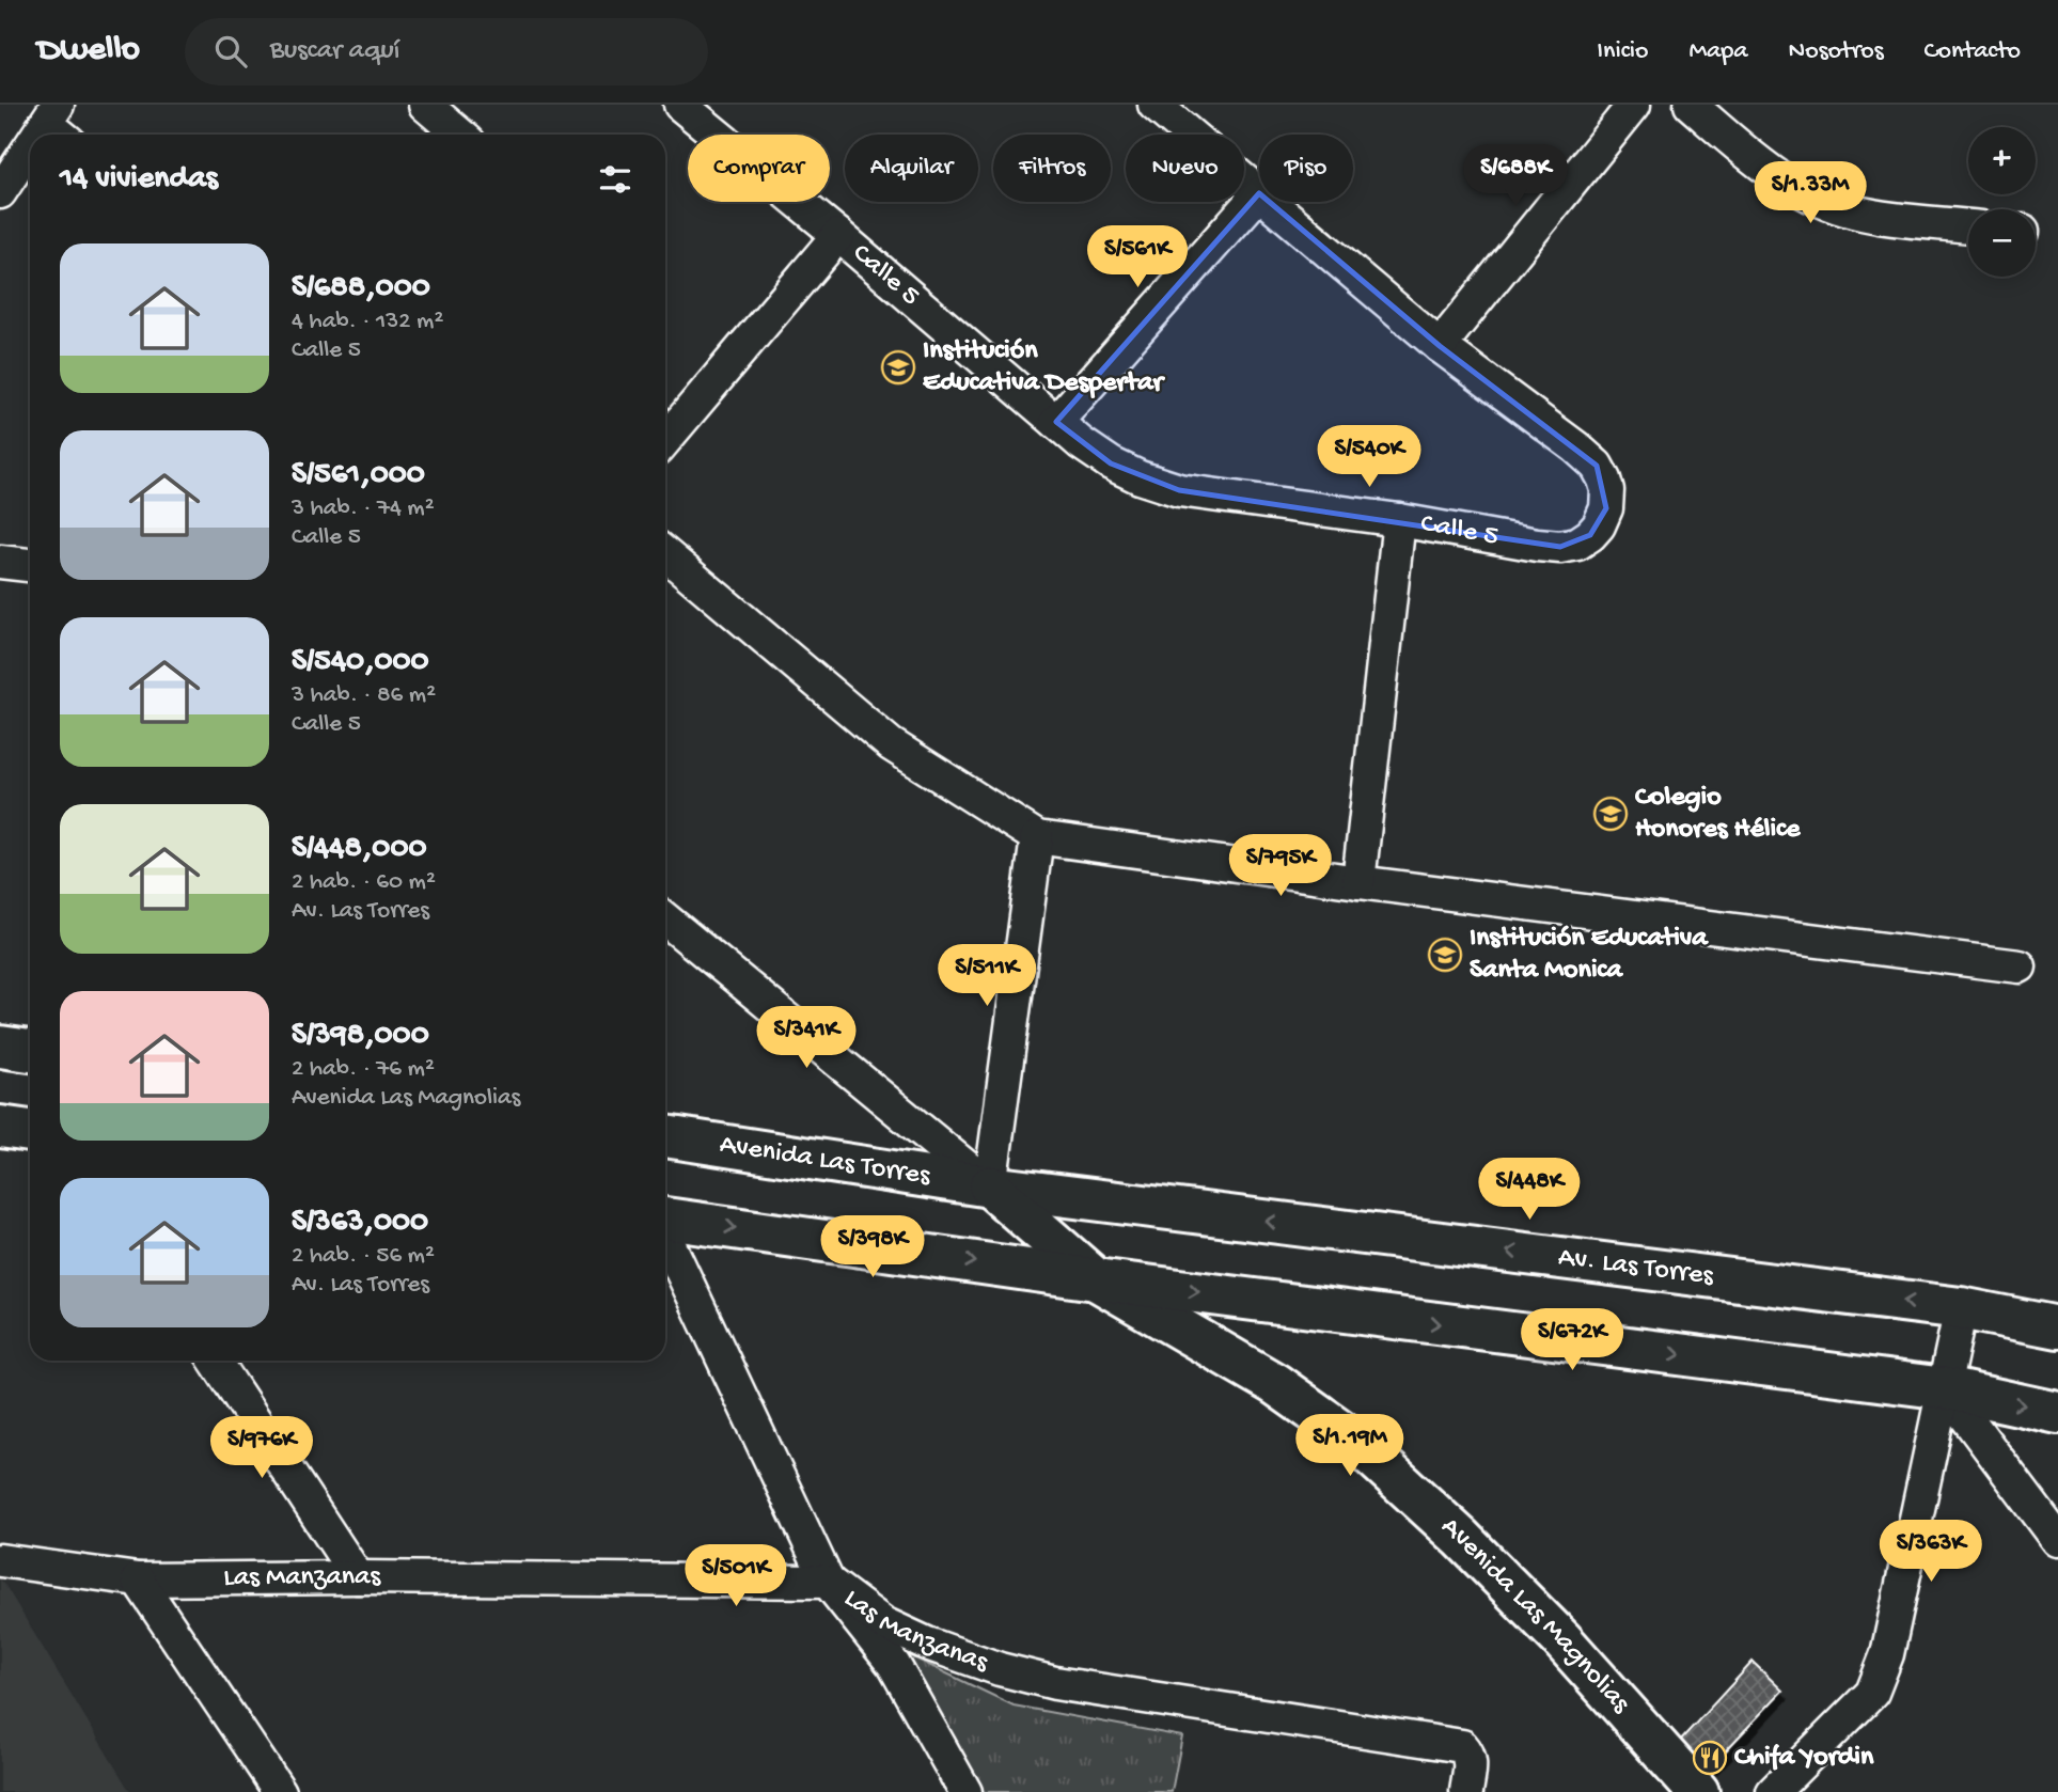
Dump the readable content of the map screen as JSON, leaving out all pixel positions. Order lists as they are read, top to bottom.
{
  "streets": {
    "street": [
      "Calle 5",
      "Avenida Las Torres",
      "Av. Las Torres",
      "Las Manzanas",
      "Avenida Las Magnolias"
    ]
  },
  "crossings": [
    ["Avenida Las Torres", "Av. Las Torres"],
    ["Avenida Las Torres", "Avenida Las Magnolias"],
    ["Av. Las Torres", "Avenida Las Magnolias"]
  ],
  "places": {
    "school or university": ["Institución Educativa Despertar", "Colegio Honores Hélice", "Institución Educativa Santa Monica"],
    "restaurant": ["Chifa Yordin"]
  },
  "page": {
    "header": "Dwello",
    "search": "Buscar aquí",
    "nav": [
      "Inicio",
      "Mapa",
      "Nosotros",
      "Contacto"
    ],
    "map_buttons": ["+", "−"],
    "chip": [
      "Comprar",
      "Alquilar",
      "Filtros",
      "Nuevo",
      "Piso"
    ],
    "heading": "14 viviendas",
    "price": [
      "S/688K",
      "S/1.33M",
      "S/561K",
      "S/540K",
      "S/795K",
      "S/511K",
      "S/341K",
      "S/448K",
      "S/398K",
      "S/672K",
      "S/1.19M",
      "S/976K",
      "S/363K",
      "S/501K"
    ],
    "list": [
      {
        "name": "S/688,000",
        "note": "4 hab. · 132 m² · Calle 5"
      },
      {
        "name": "S/561,000",
        "note": "3 hab. · 74 m² · Calle 5"
      },
      {
        "name": "S/540,000",
        "note": "3 hab. · 86 m² · Calle 5"
      },
      {
        "name": "S/448,000",
        "note": "2 hab. · 60 m² · Av. Las Torres"
      },
      {
        "name": "S/398,000",
        "note": "2 hab. · 76 m² · Avenida Las Magnolias"
      },
      {
        "name": "S/363,000",
        "note": "2 hab. · 56 m² · Av. Las Torres"
      }
    ]
  }
}
